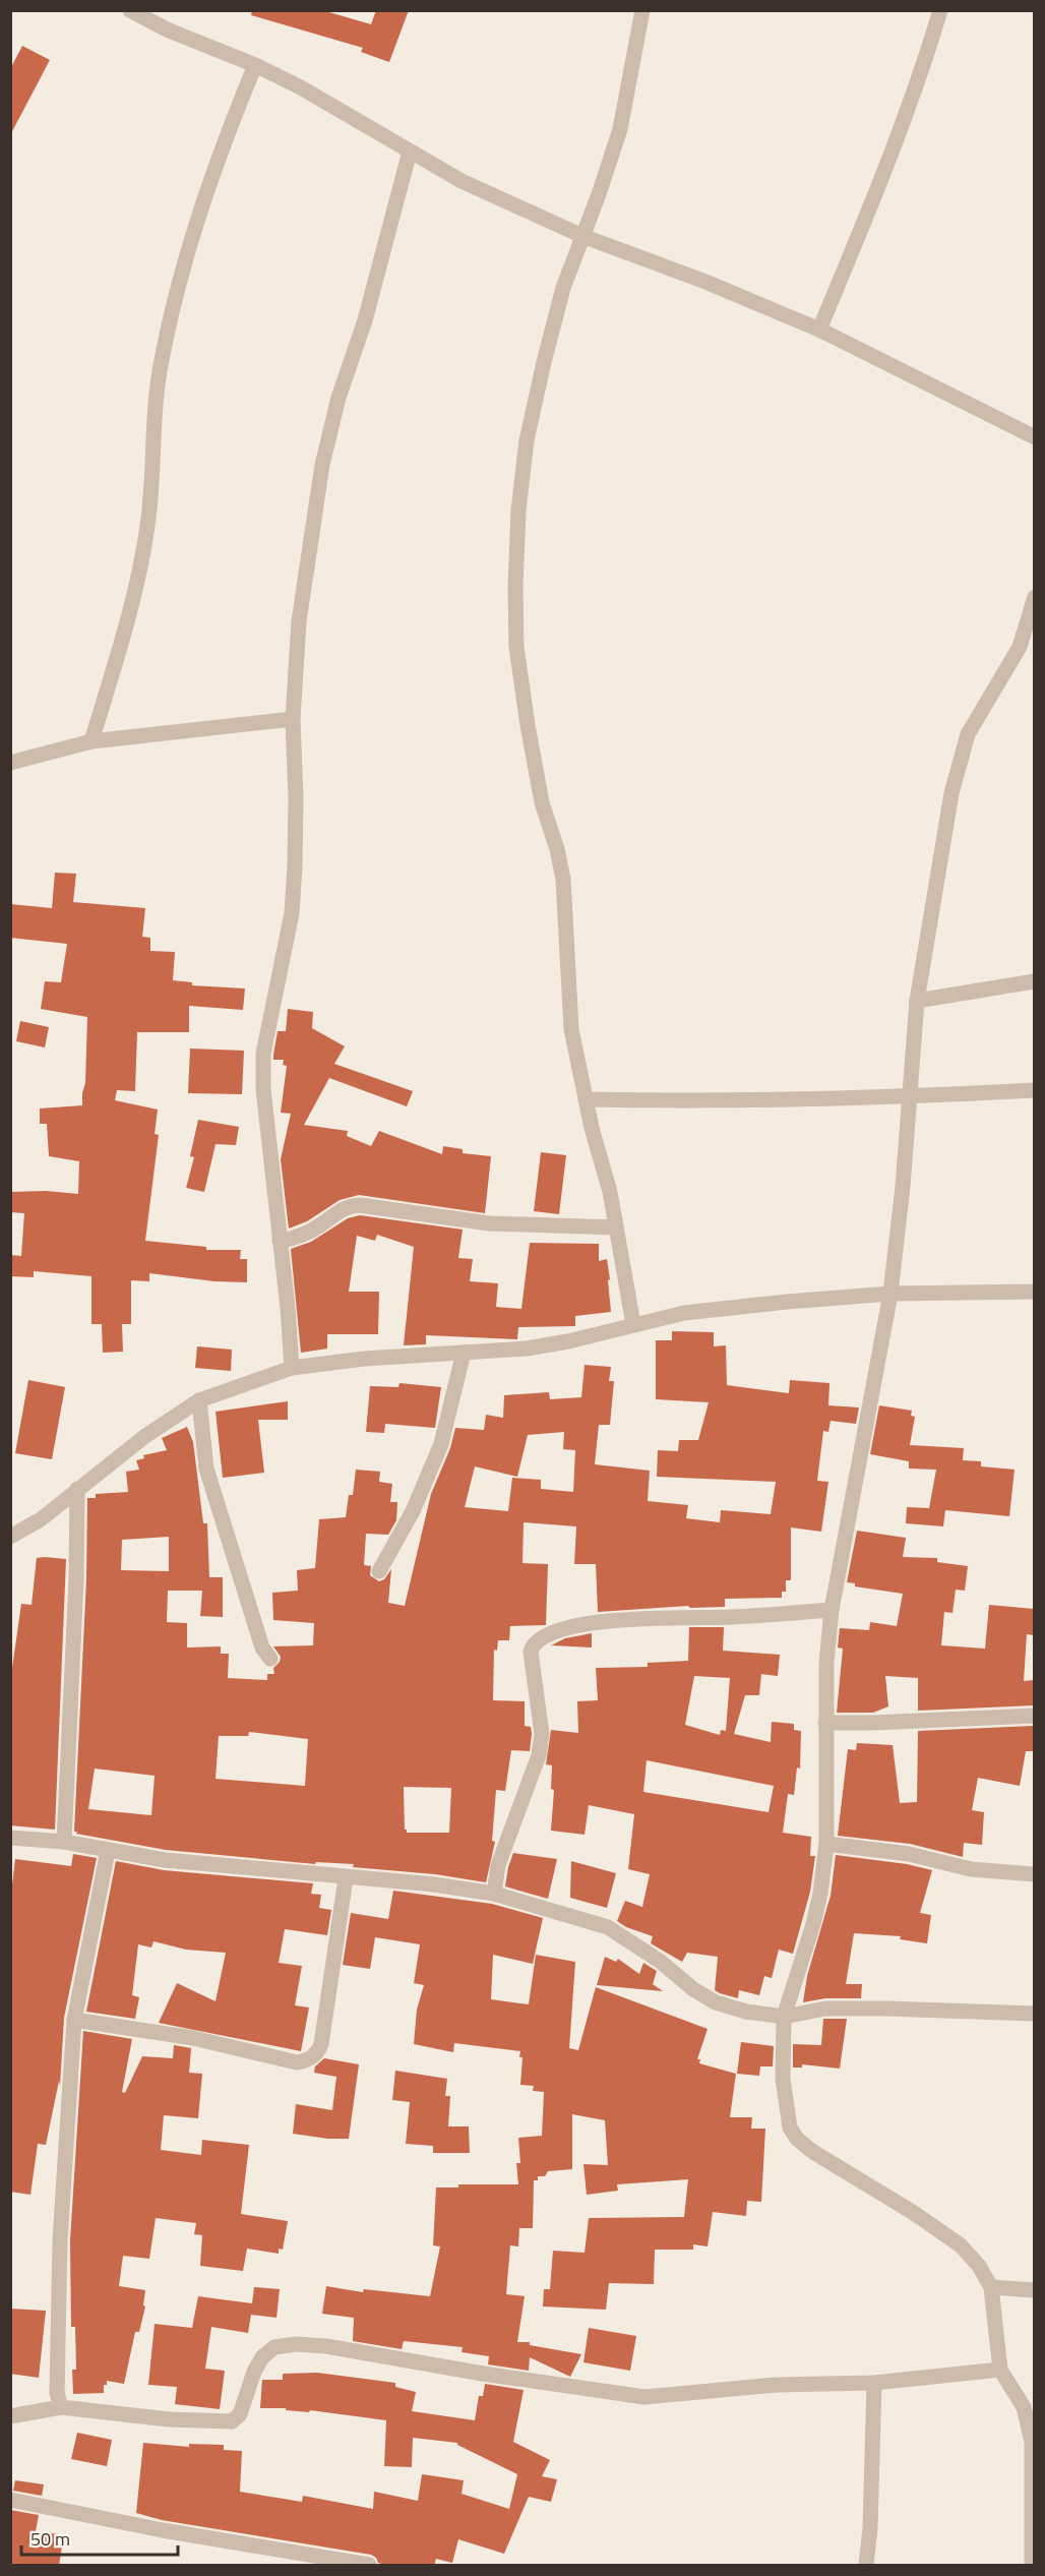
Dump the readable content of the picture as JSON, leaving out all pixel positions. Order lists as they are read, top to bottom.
{
  "scale_bar": "50 m"
}
